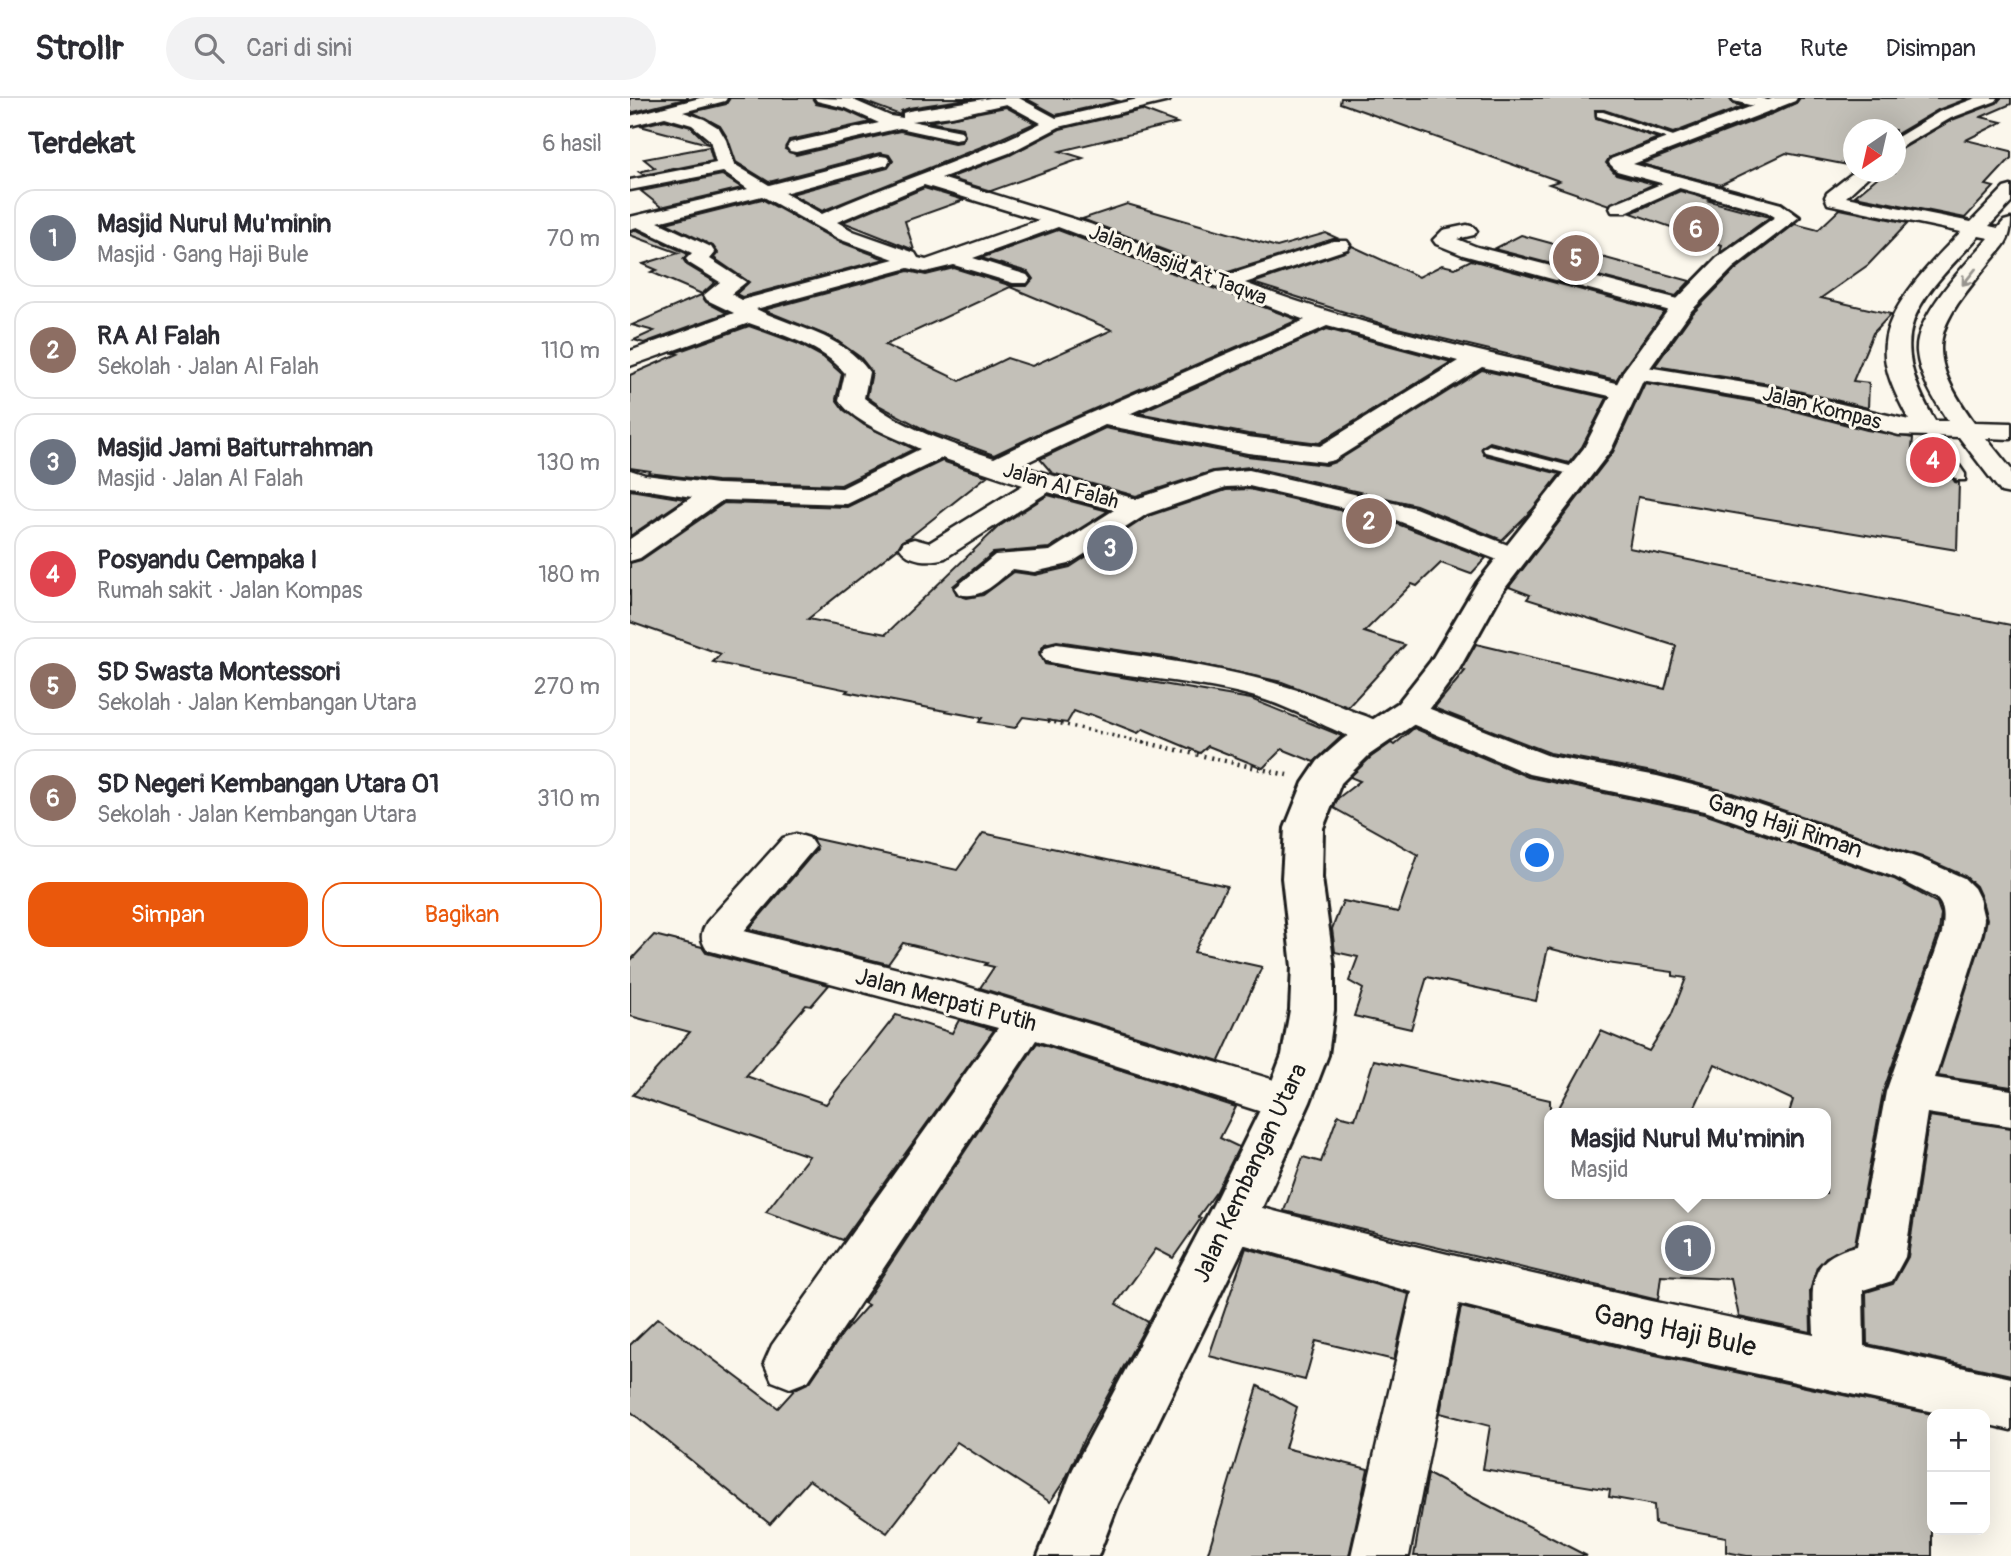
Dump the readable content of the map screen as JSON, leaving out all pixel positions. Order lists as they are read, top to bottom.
{
  "streets": {
    "street": [
      "Jalan Masjid At Taqwa",
      "Jalan Kompas",
      "Jalan Al Falah",
      "Gang Haji Riman",
      "Jalan Merpati Putih",
      "Jalan Kembangan Utara",
      "Gang Haji Bule"
    ]
  },
  "crossings": [
    ["Jalan Masjid At Taqwa", "Jalan Kompas"],
    ["Jalan Masjid At Taqwa", "Jalan Kembangan Utara"],
    ["Jalan Kompas", "Jalan Kembangan Utara"],
    ["Jalan Al Falah", "Jalan Kembangan Utara"],
    ["Gang Haji Riman", "Jalan Kembangan Utara"],
    ["Jalan Merpati Putih", "Jalan Kembangan Utara"],
    ["Jalan Kembangan Utara", "Gang Haji Bule"]
  ],
  "north": "bottom left",
  "page": {
    "header": "Strollr",
    "search": "Cari di sini",
    "nav": ["Peta", "Rute", "Disimpan"],
    "heading": ["Terdekat", "6 hasil"],
    "list": [
      {
        "mark": "1",
        "name": "Masjid Nurul Mu'minin",
        "note": "Masjid · Gang Haji Bule",
        "value": "70 m"
      },
      {
        "mark": "2",
        "name": "RA Al Falah",
        "note": "Sekolah · Jalan Al Falah",
        "value": "110 m"
      },
      {
        "mark": "3",
        "name": "Masjid Jami Baiturrahman",
        "note": "Masjid · Jalan Al Falah",
        "value": "130 m"
      },
      {
        "mark": "4",
        "name": "Posyandu Cempaka I",
        "note": "Rumah sakit · Jalan Kompas",
        "value": "180 m"
      },
      {
        "mark": "5",
        "name": "SD Swasta Montessori",
        "note": "Sekolah · Jalan Kembangan Utara",
        "value": "270 m"
      },
      {
        "mark": "6",
        "name": "SD Negeri Kembangan Utara 01",
        "note": "Sekolah · Jalan Kembangan Utara",
        "value": "310 m"
      }
    ],
    "pins": [
      "6",
      "5",
      "4",
      "2",
      "3",
      "1"
    ],
    "buttons": ["Simpan", "Bagikan"],
    "popup": ["Masjid Nurul Mu'minin", "Masjid"],
    "map_buttons": ["+", "−"]
  }
}
